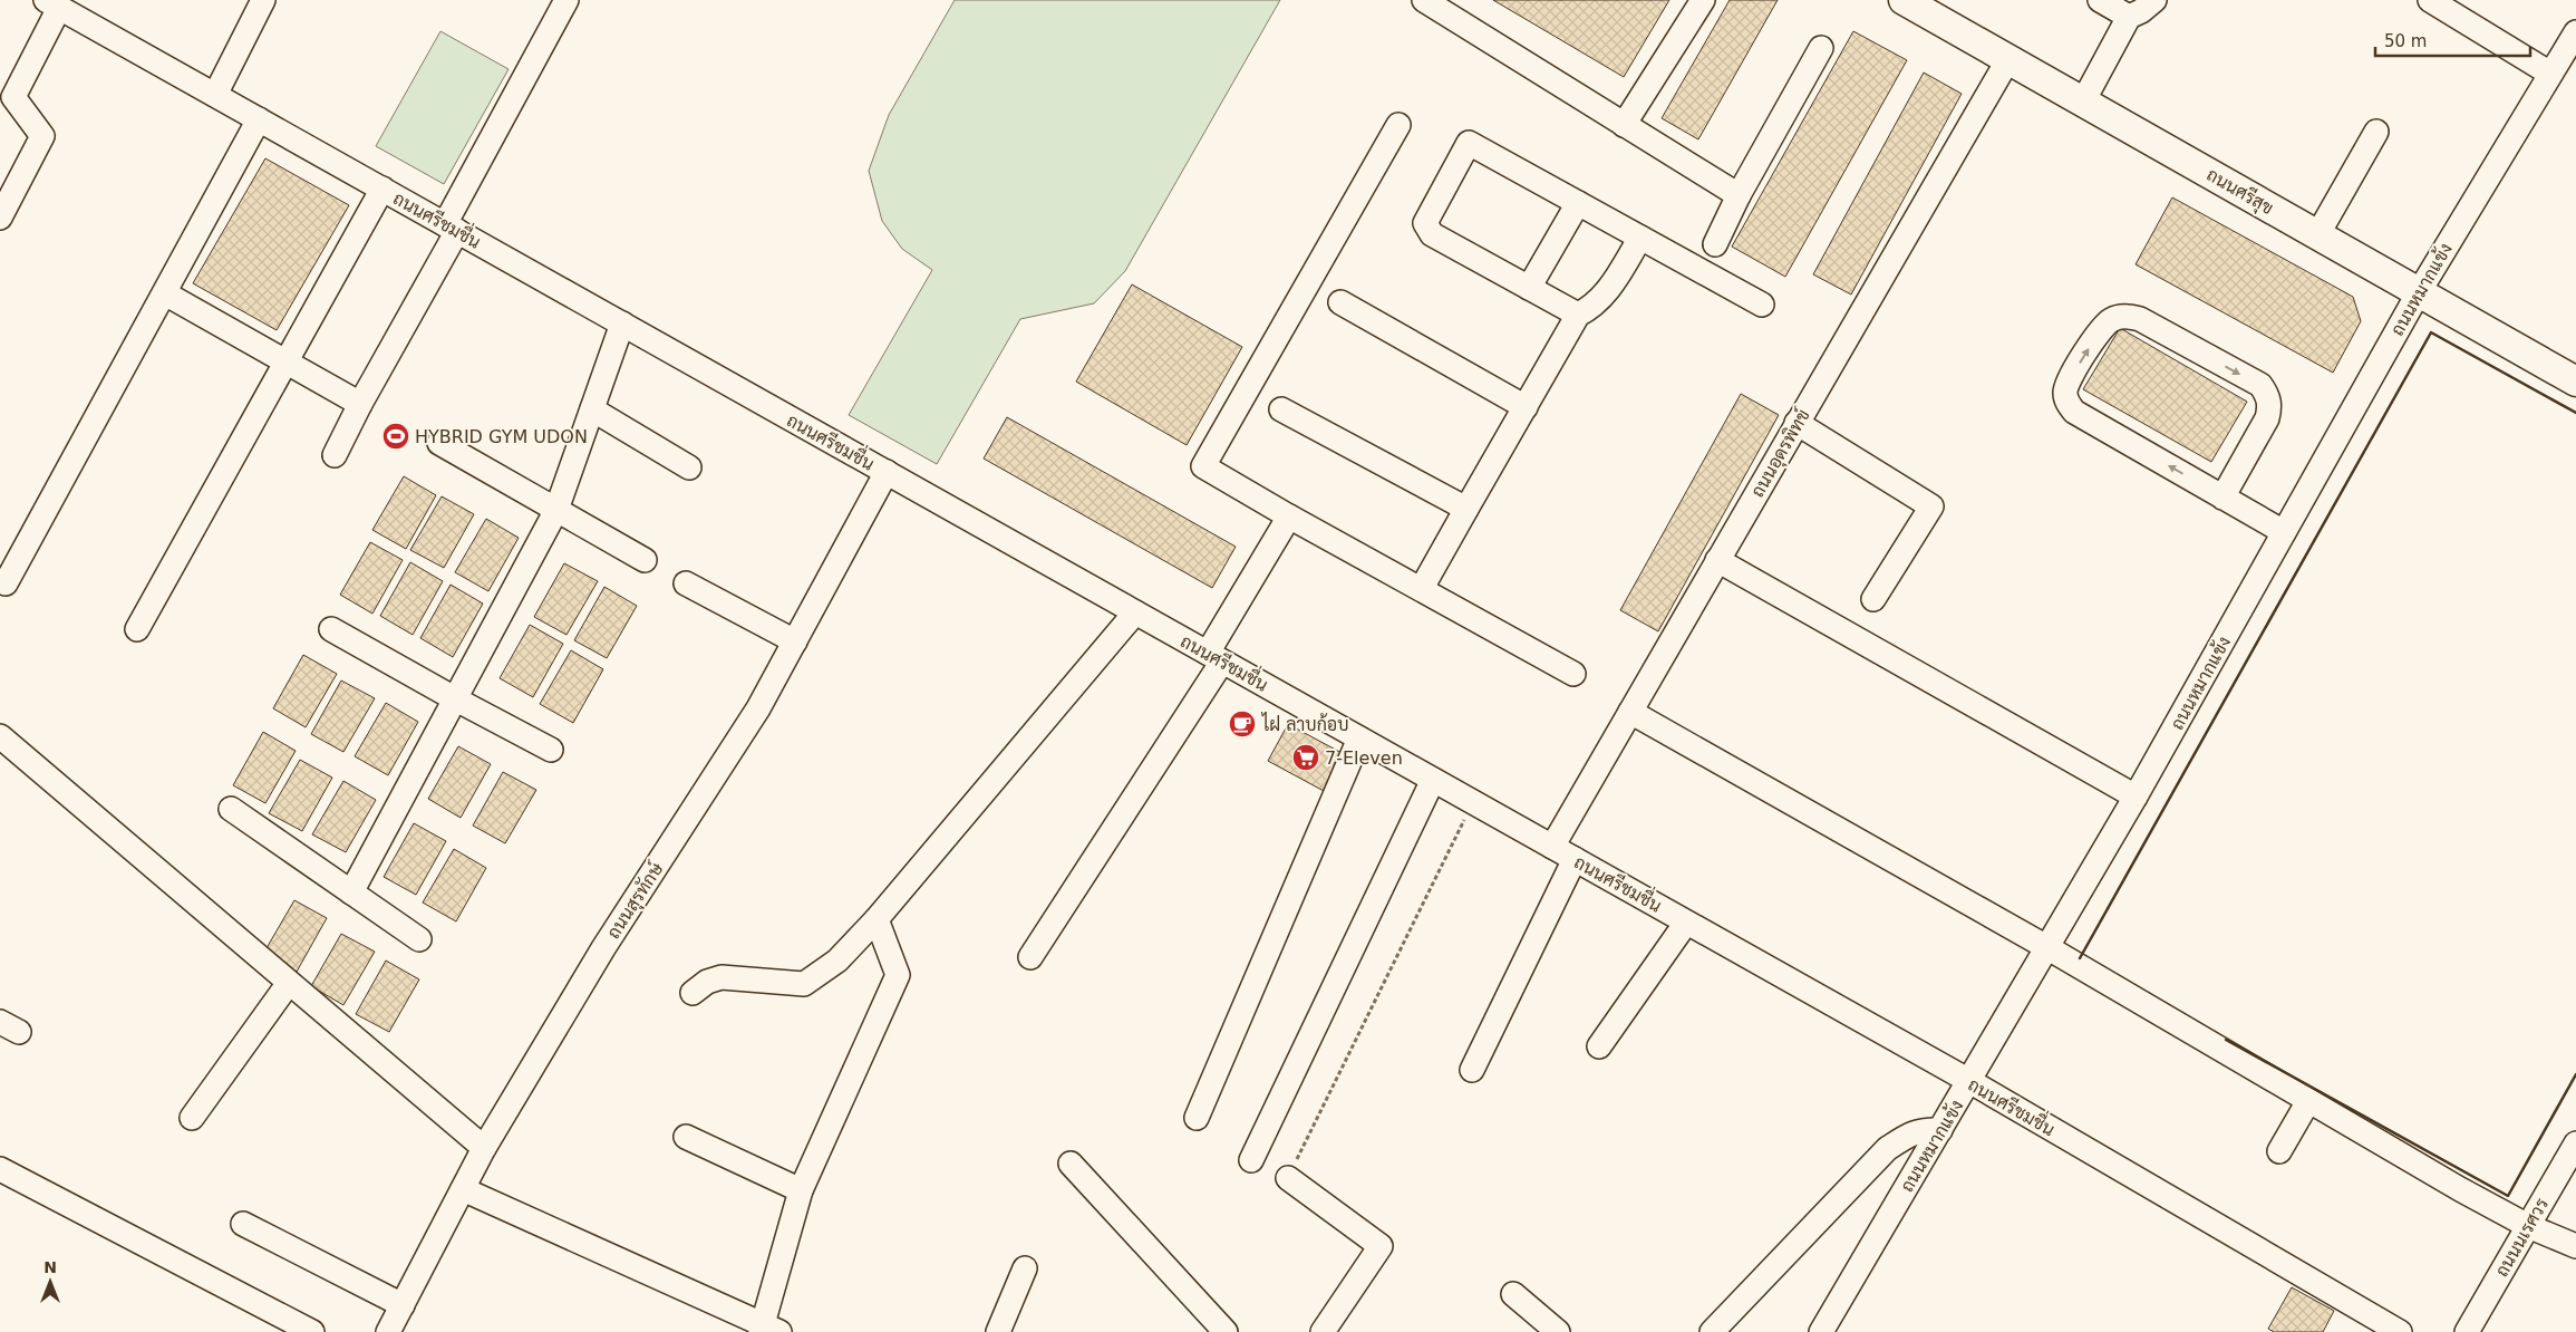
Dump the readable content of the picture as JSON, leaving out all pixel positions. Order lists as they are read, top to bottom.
{
  "streets": {
    "main road": ["ถนนศรีสุข"],
    "street": [
      "ถนนศรีชมชื่น",
      "ถนนหมากแข้ง",
      "ถนนอุดรพิทข์",
      "ถนนสุรทักษ์",
      "ถนนนเรศวร"
    ]
  },
  "crossings": [
    ["ถนนศรีสุข", "ถนนหมากแข้ง"],
    ["ถนนศรีสุข", "ถนนอุดรพิทข์"],
    ["ถนนศรีชมชื่น", "ถนนหมากแข้ง"],
    ["ถนนศรีชมชื่น", "ถนนอุดรพิทข์"],
    ["ถนนศรีชมชื่น", "ถนนสุรทักษ์"]
  ],
  "places": {
    "sports": ["HYBRID GYM UDON"],
    "cafe": ["ไฝ ลาบก้อบ"],
    "supermarket": ["7-Eleven"]
  },
  "scale_bar": "50 m",
  "north": "top"
}
